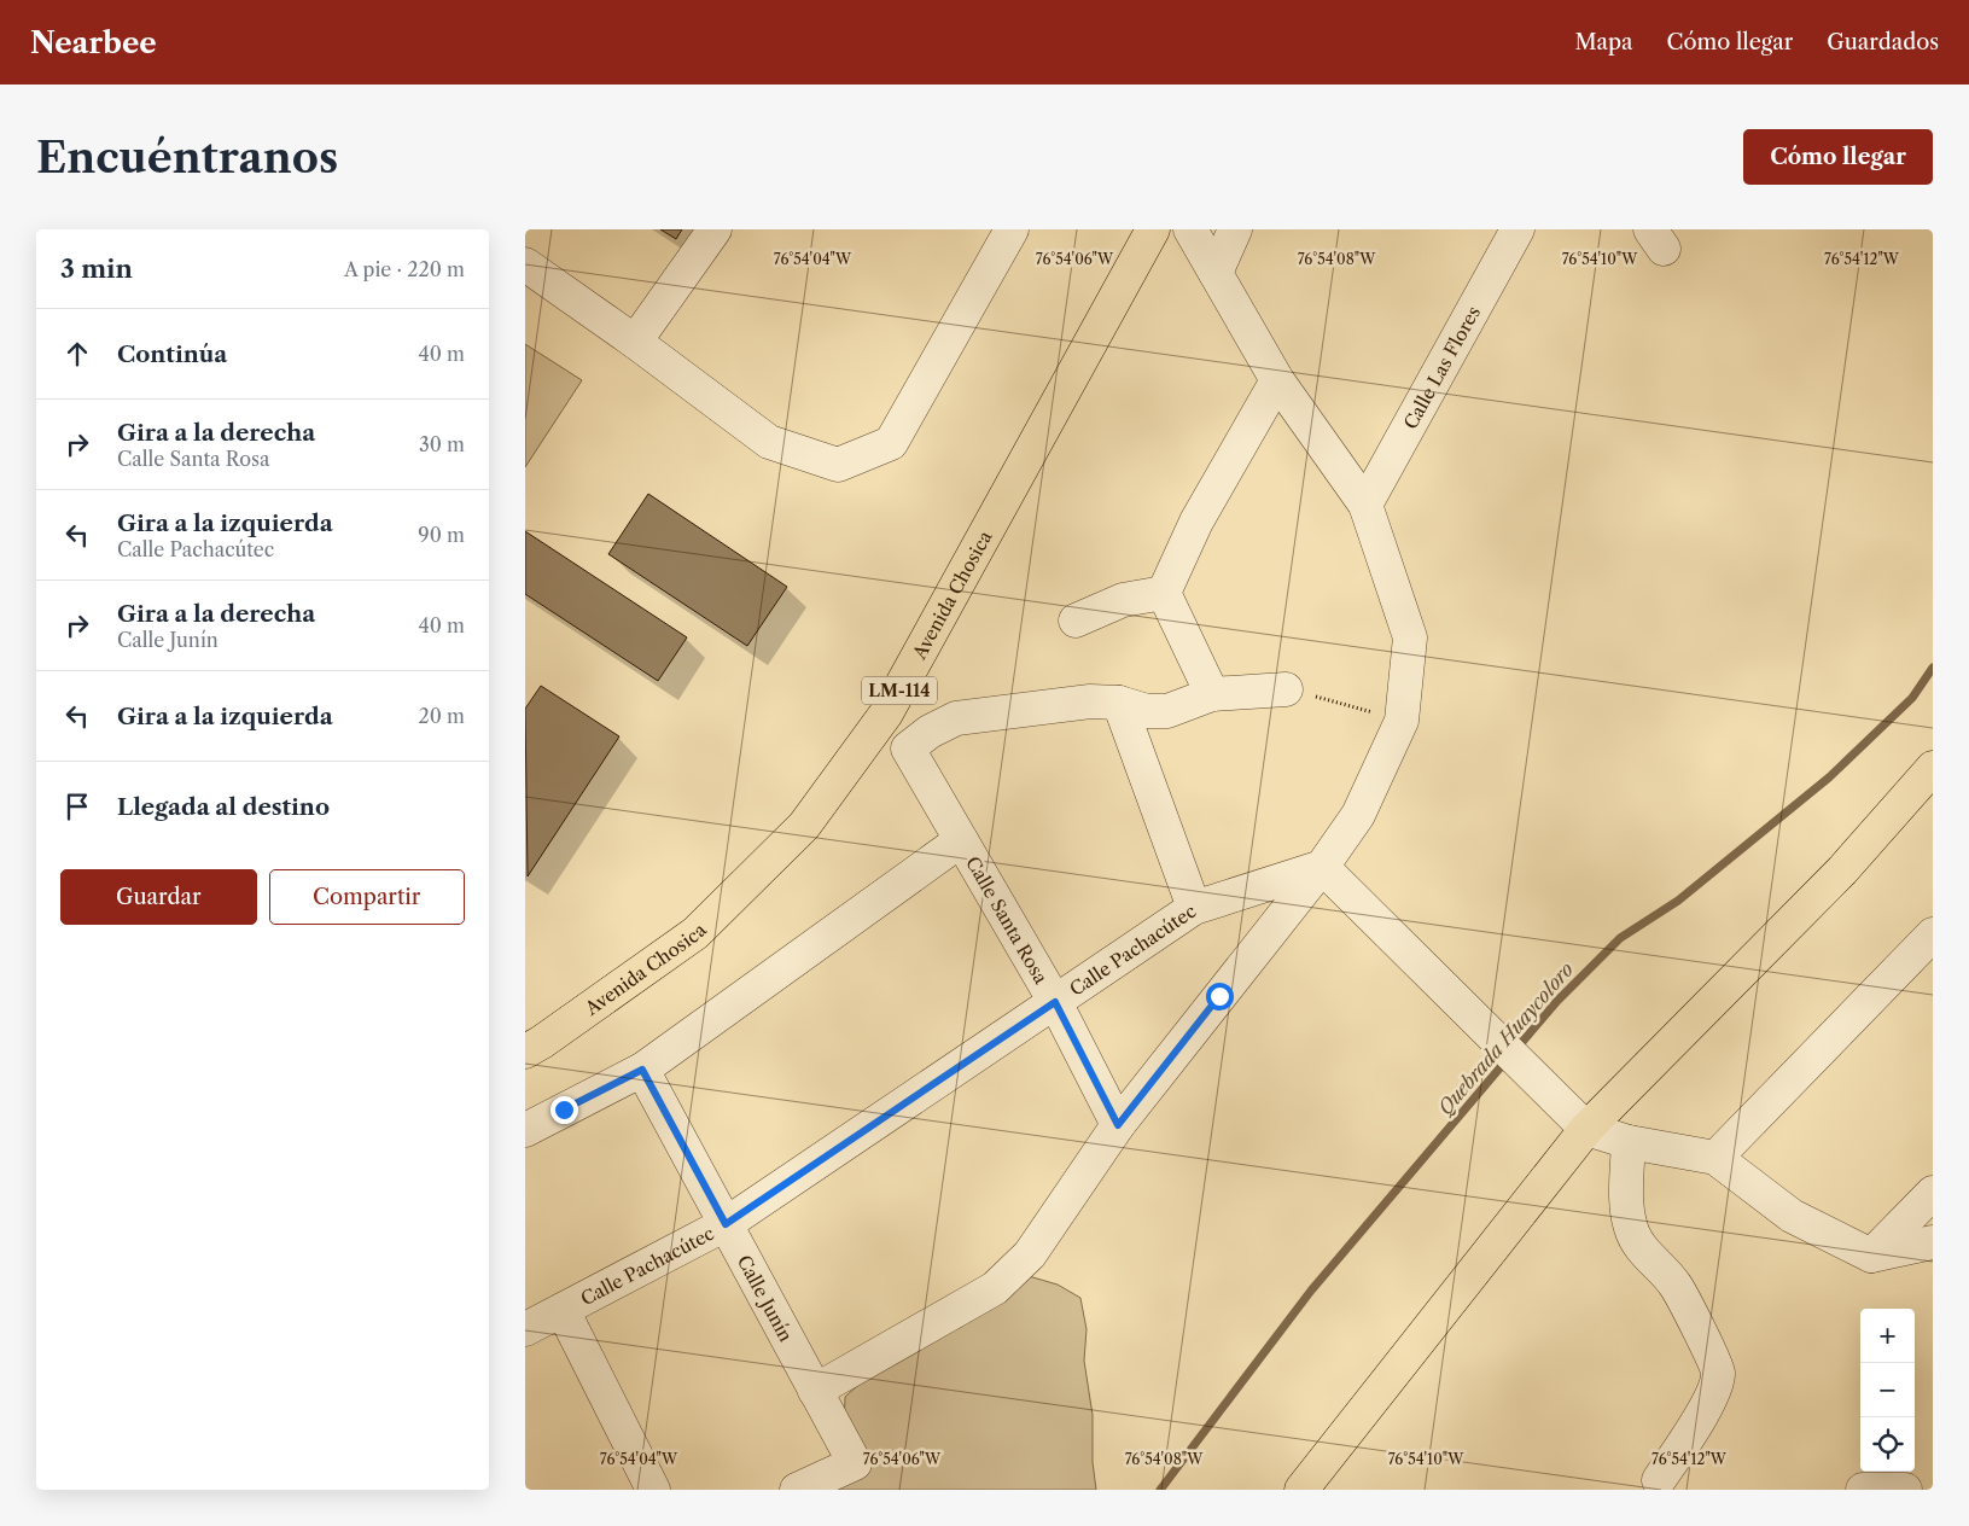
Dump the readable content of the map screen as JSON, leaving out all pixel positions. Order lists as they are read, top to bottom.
{
  "streets": {
    "main road": ["Avenida Chosica", "LM-114"],
    "street": [
      "Calle Las Flores",
      "Calle Santa Rosa",
      "Calle Pachacútec",
      "Calle Junín"
    ]
  },
  "crossings": [
    ["Calle Santa Rosa", "Calle Pachacútec"],
    ["Calle Pachacútec", "Calle Junín"]
  ],
  "water": ["Quebrada Huaycoloro"],
  "page": {
    "header": "Nearbee",
    "nav": ["Mapa", "Cómo llegar", "Guardados"],
    "buttons": [
      "Cómo llegar",
      ["Guardar", "Compartir"]
    ],
    "title": "Encuéntranos",
    "heading": ["3 min", "A pie · 220 m"],
    "list": [
      ["Continúa", "40 m"],
      ["Gira a la derecha", "Calle Santa Rosa", "30 m"],
      ["Gira a la izquierda", "Calle Pachacútec", "90 m"],
      ["Gira a la derecha", "Calle Junín", "40 m"],
      ["Gira a la izquierda", "20 m"],
      "Llegada al destino"
    ],
    "map_buttons": ["+", "−"]
  },
  "coordinates": [
    "76°54'04\"W",
    "76°54'06\"W",
    "76°54'08\"W",
    "76°54'10\"W",
    "76°54'12\"W"
  ]
}
